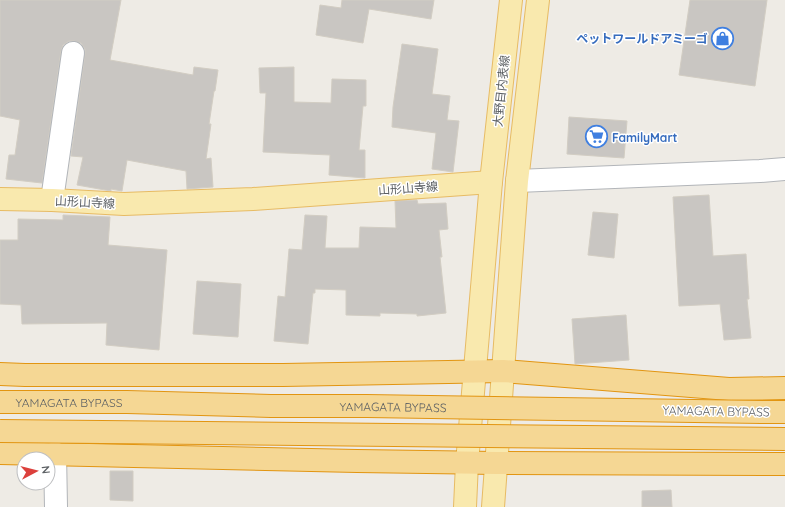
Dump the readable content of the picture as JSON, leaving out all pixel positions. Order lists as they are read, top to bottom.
{
  "streets": {
    "highway": ["YAMAGATA BYPASS"],
    "main road": ["大野目内表線", "山形山寺線"]
  },
  "crossings": [
    ["大野目内表線", "山形山寺線"]
  ],
  "places": {
    "shop": ["ペットワールドアミーゴ"],
    "supermarket": ["FamilyMart"]
  },
  "north": "right"
}
